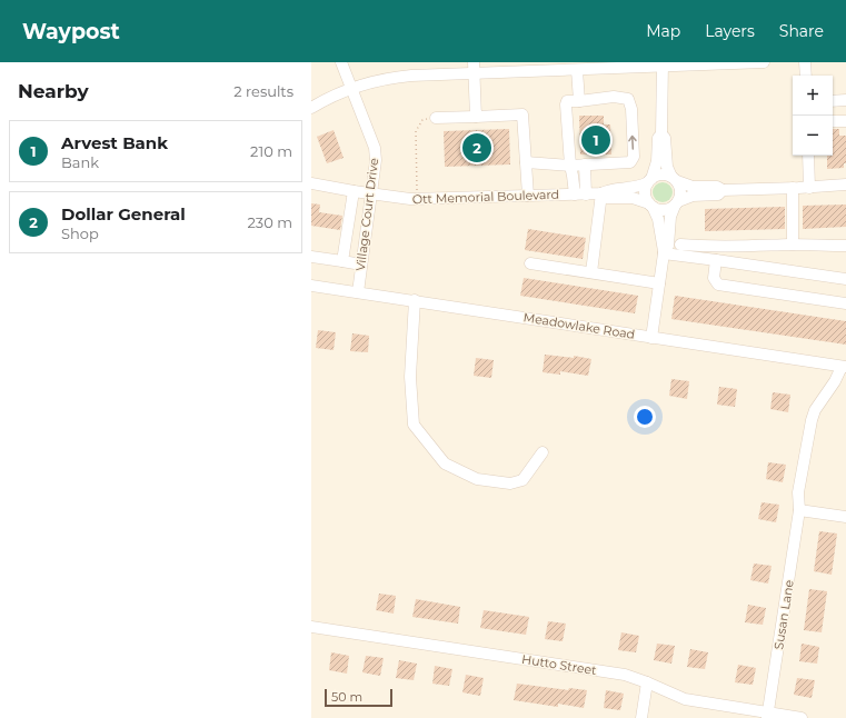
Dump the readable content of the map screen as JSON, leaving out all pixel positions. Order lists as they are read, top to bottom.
{
  "streets": {
    "street": [
      "Ott Memorial Boulevard",
      "Village Court Drive",
      "Meadowlake Road",
      "Susan Lane",
      "Hutto Street"
    ]
  },
  "crossings": [
    ["Ott Memorial Boulevard", "Village Court Drive"],
    ["Village Court Drive", "Meadowlake Road"],
    ["Meadowlake Road", "Susan Lane"],
    ["Susan Lane", "Hutto Street"]
  ],
  "scale_bar": "50 m",
  "page": {
    "header": "Waypost",
    "nav": ["Map", "Layers", "Share"],
    "heading": ["Nearby", "2 results"],
    "map_buttons": ["+", "−"],
    "list": [
      {
        "mark": "1",
        "name": "Arvest Bank",
        "note": "Bank",
        "value": "210 m"
      },
      {
        "mark": "2",
        "name": "Dollar General",
        "note": "Shop",
        "value": "230 m"
      }
    ],
    "pins": ["1", "2"],
    "scale": "50 m"
  }
}
